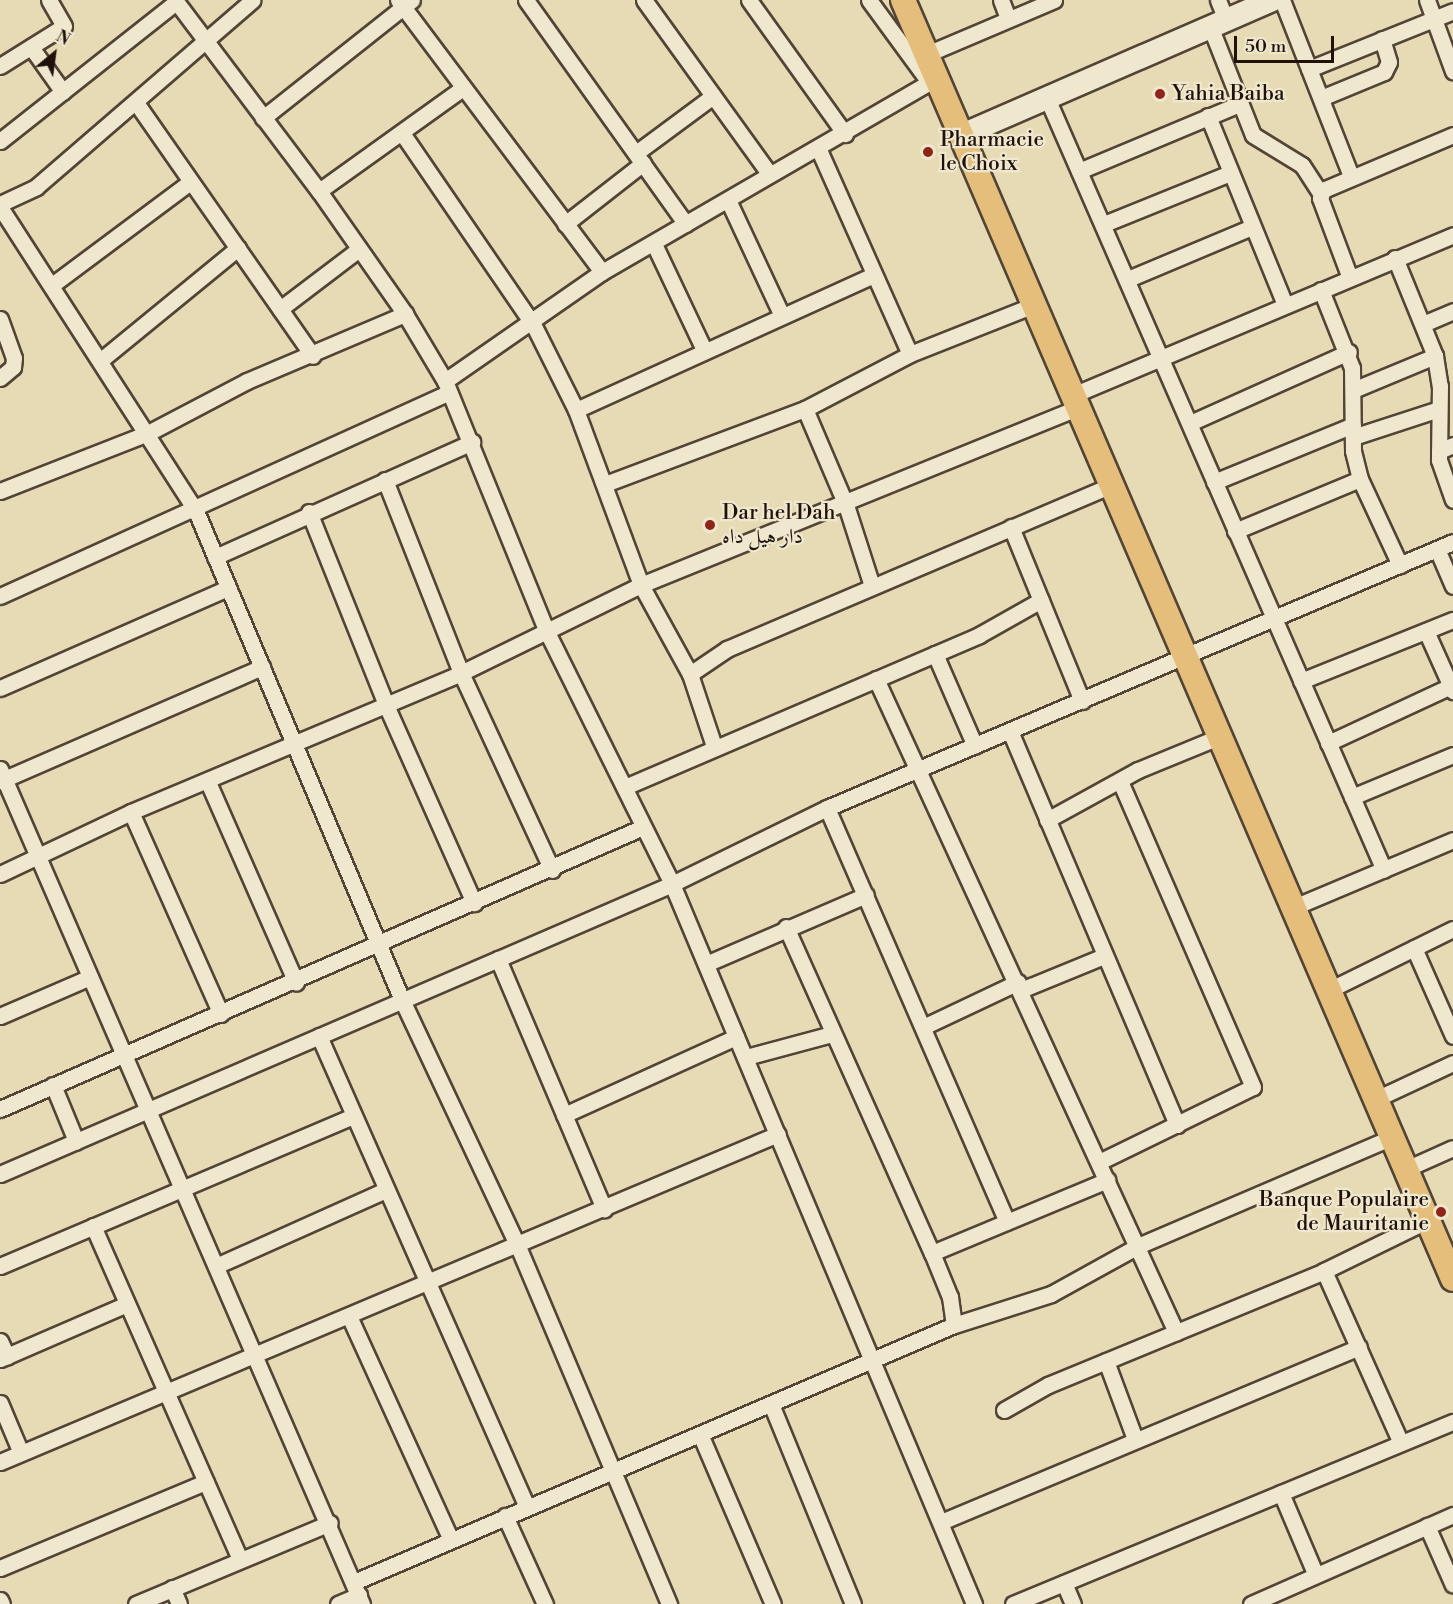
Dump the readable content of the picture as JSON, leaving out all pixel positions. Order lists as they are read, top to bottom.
{
  "places": [
    "Yahia Baiba",
    "Pharmacie le Choix",
    "Dar hel Dah دار هيل داه",
    "Banque Populaire de Mauritanie"
  ],
  "scale_bar": "50 m",
  "north": "top right"
}
